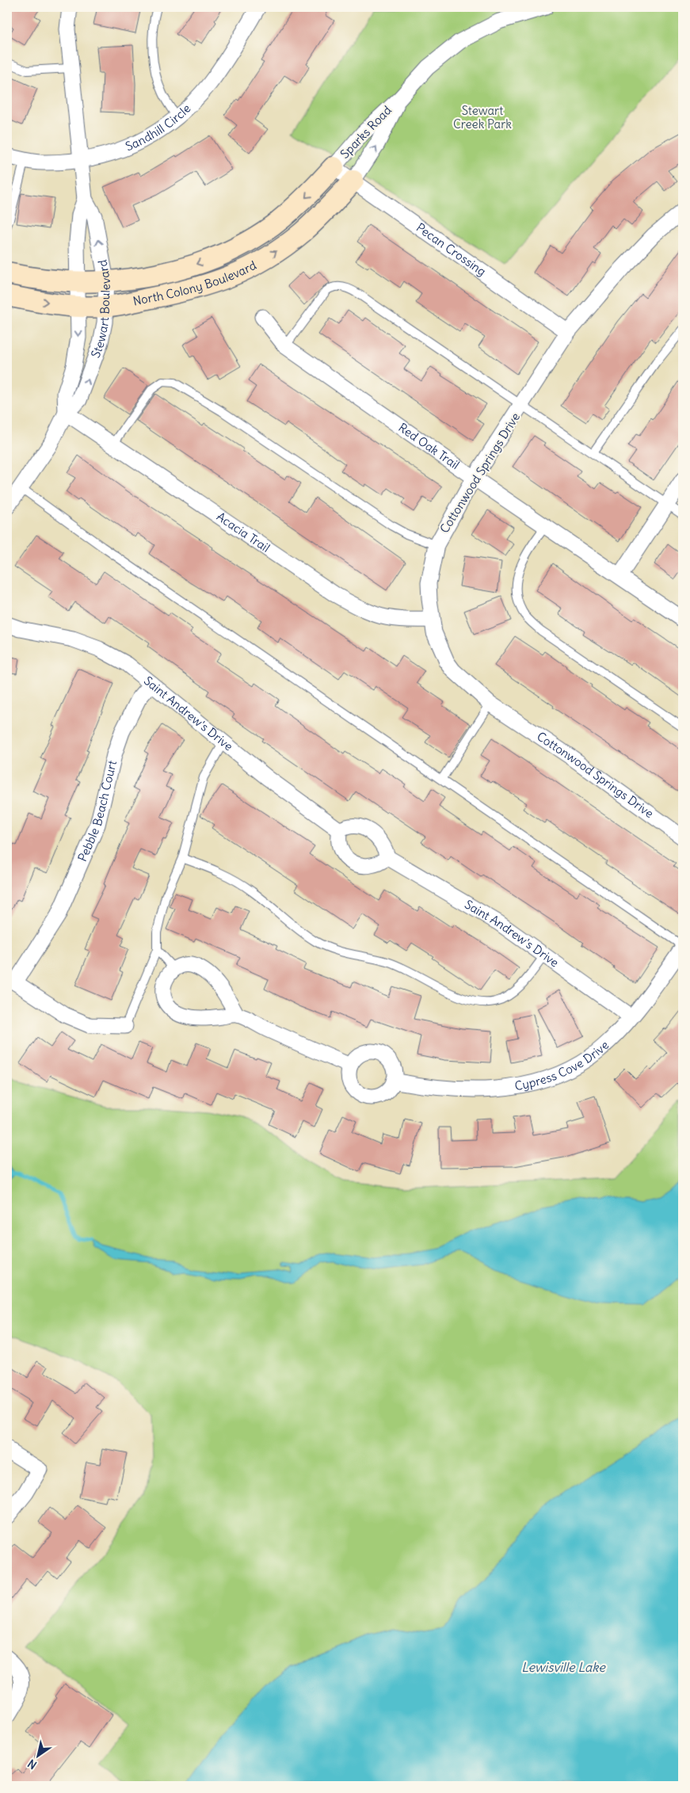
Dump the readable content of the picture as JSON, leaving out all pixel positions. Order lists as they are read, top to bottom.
{
  "streets": {
    "main road": ["North Colony Boulevard"],
    "street": [
      "Sandhill Circle",
      "Sparks Road",
      "Pecan Crossing",
      "Stewart Boulevard",
      "Red Oak Trail",
      "Cottonwood Springs Drive",
      "Acacia Trail",
      "Saint Andrew's Drive",
      "Pebble Beach Court",
      "Cypress Cove Drive"
    ]
  },
  "crossings": [
    ["Sandhill Circle", "Stewart Boulevard"],
    ["Sparks Road", "Pecan Crossing"],
    ["Sparks Road", "North Colony Boulevard"],
    ["Pecan Crossing", "North Colony Boulevard"],
    ["Pecan Crossing", "Cottonwood Springs Drive"],
    ["North Colony Boulevard", "Stewart Boulevard"],
    ["Stewart Boulevard", "Acacia Trail"],
    ["Red Oak Trail", "Cottonwood Springs Drive"],
    ["Cottonwood Springs Drive", "Acacia Trail"],
    ["Saint Andrew's Drive", "Pebble Beach Court"],
    ["Saint Andrew's Drive", "Cypress Cove Drive"]
  ],
  "water": ["Lewisville Lake"],
  "parks": ["Stewart Creek Park"],
  "north": "bottom left"
}
